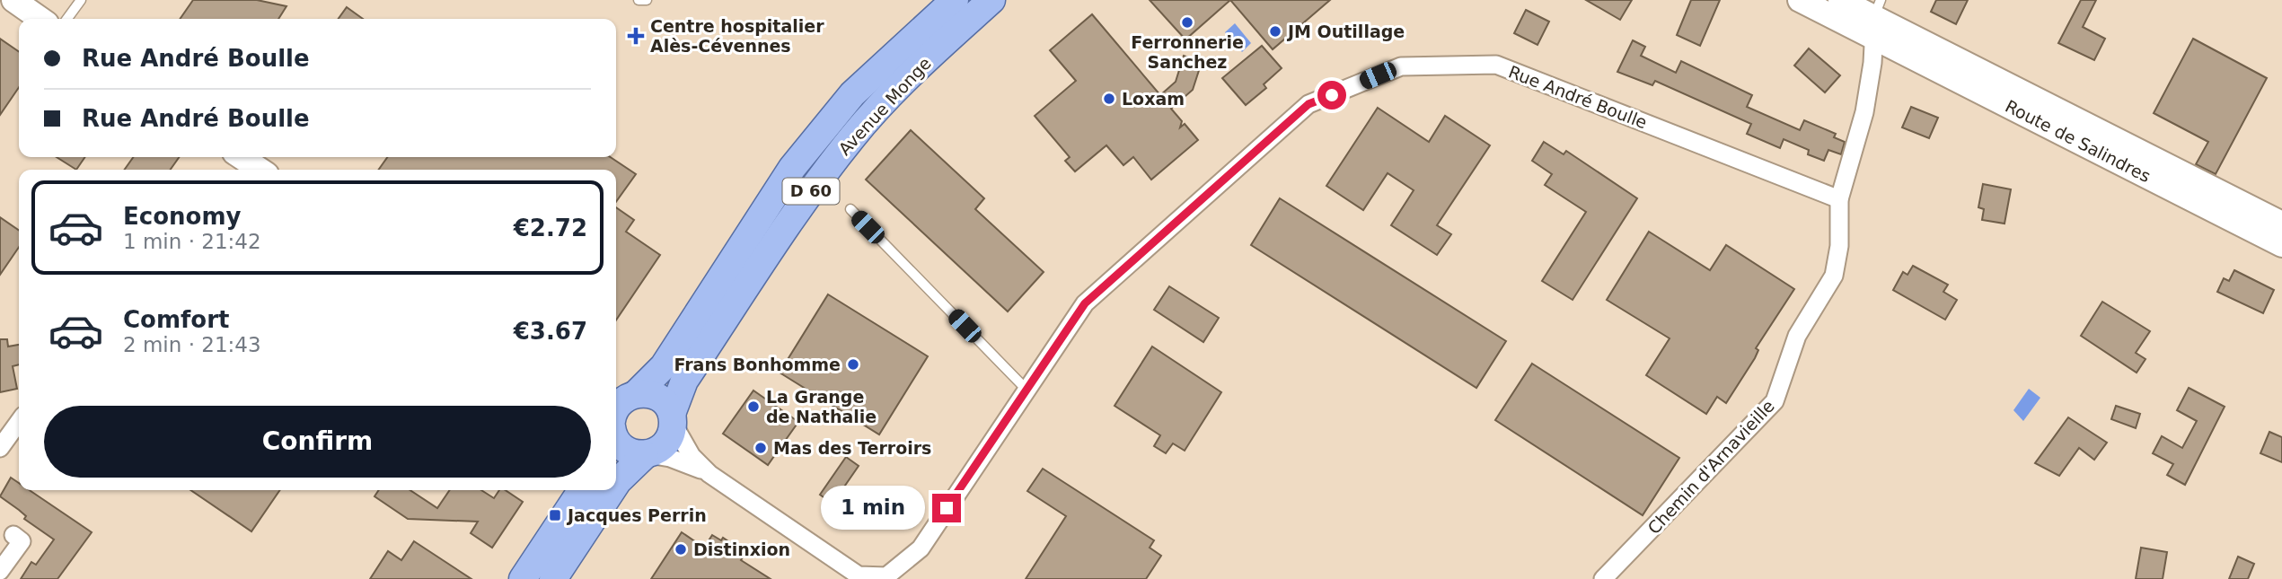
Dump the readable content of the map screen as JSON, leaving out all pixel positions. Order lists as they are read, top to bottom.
{
  "streets": {
    "main road": ["Avenue Monge", "Route de Salindres", "D 60"],
    "street": ["Rue André Boulle", "Chemin d'Arnavieille"]
  },
  "crossings": [
    ["Rue André Boulle", "Avenue Monge"],
    ["Rue André Boulle", "Chemin d'Arnavieille"],
    ["Route de Salindres", "Chemin d'Arnavieille"]
  ],
  "places": {
    "other": [
      "Ferronnerie Sanchez",
      "JM Outillage",
      "Loxam",
      "Frans Bonhomme",
      "La Grange de Nathalie",
      "Mas des Terroirs",
      "Distinxion"
    ],
    "health": ["Centre hospitalier Alès-Cévennes"],
    "transit": ["Jacques Perrin"]
  },
  "page": {
    "banner": ["Rue André Boulle", "Rue André Boulle"],
    "list": [
      {
        "name": "Economy",
        "note": "1 min · 21:42",
        "value": "€2.72"
      },
      {
        "name": "Comfort",
        "note": "2 min · 21:43",
        "value": "€3.67"
      }
    ],
    "buttons": "Confirm",
    "bubble": "1 min"
  }
}
